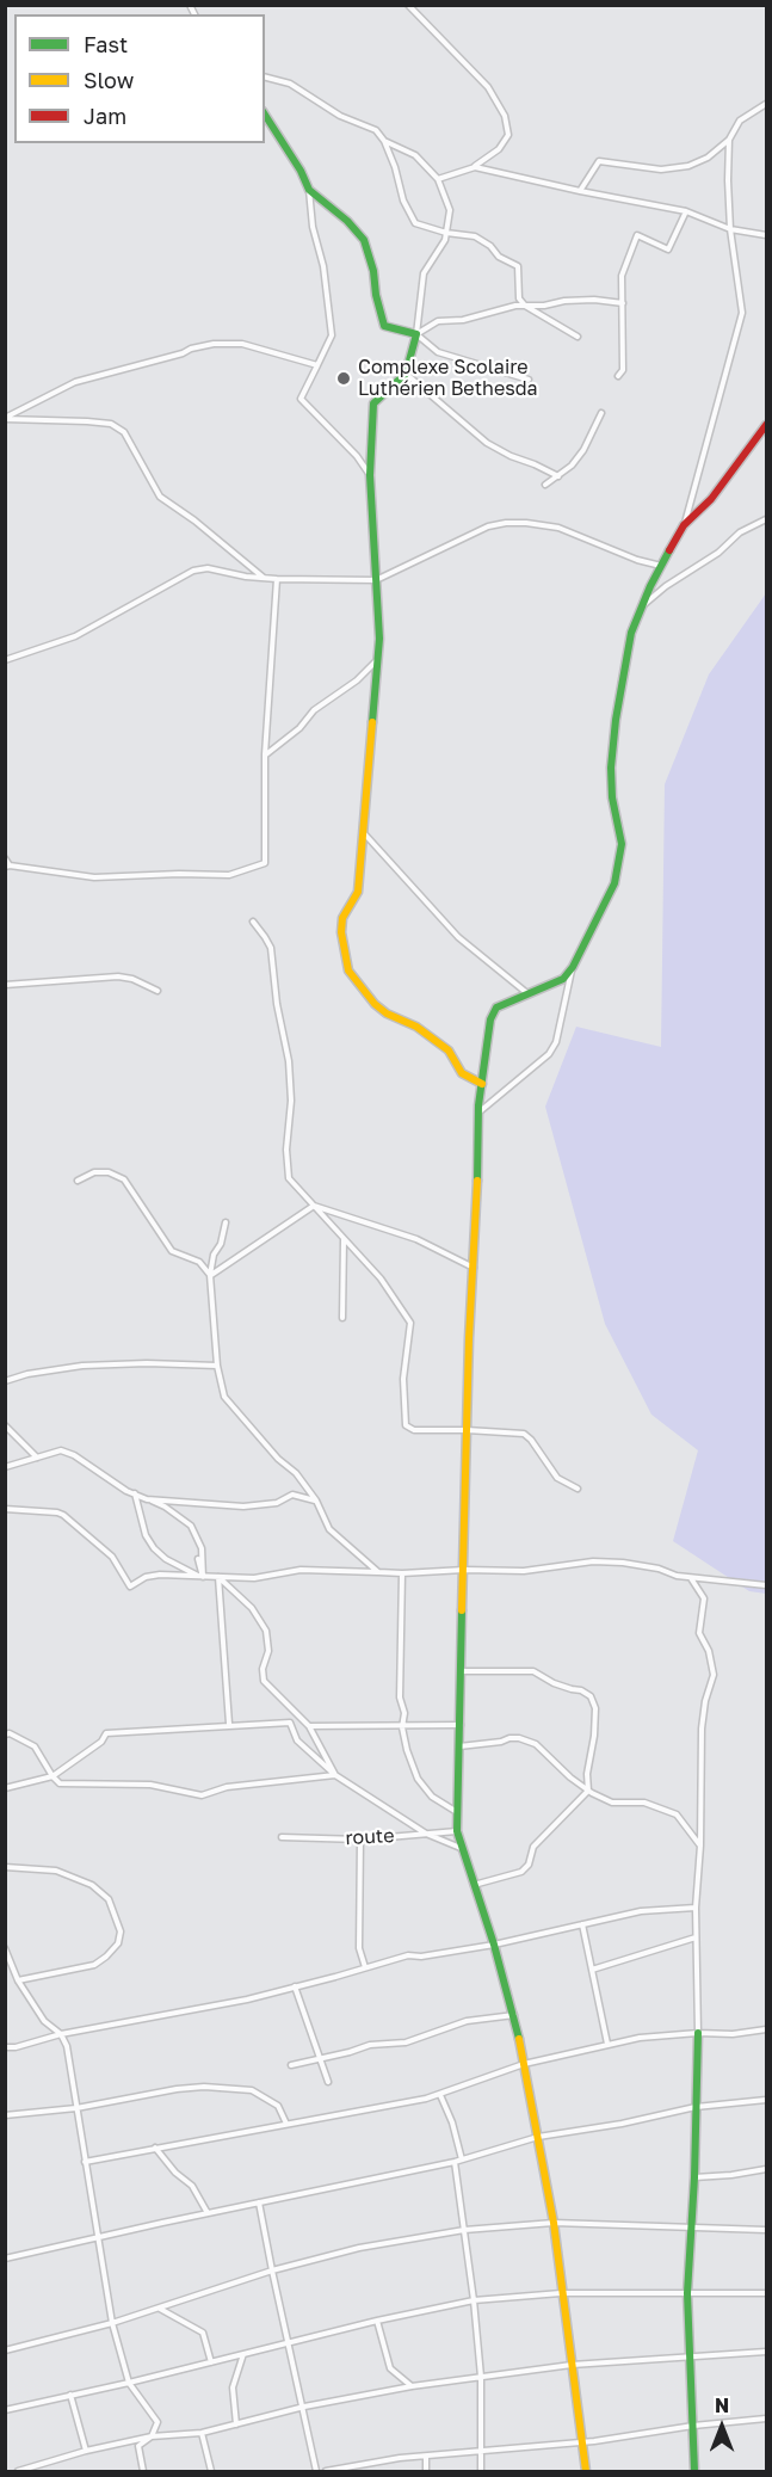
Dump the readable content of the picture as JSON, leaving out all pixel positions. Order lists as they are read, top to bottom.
{
  "streets": {
    "street": ["route"]
  },
  "places": ["Complexe Scolaire Luthérien Bethesda"],
  "legend": ["Fast", "Slow", "Jam"],
  "north": "top"
}
